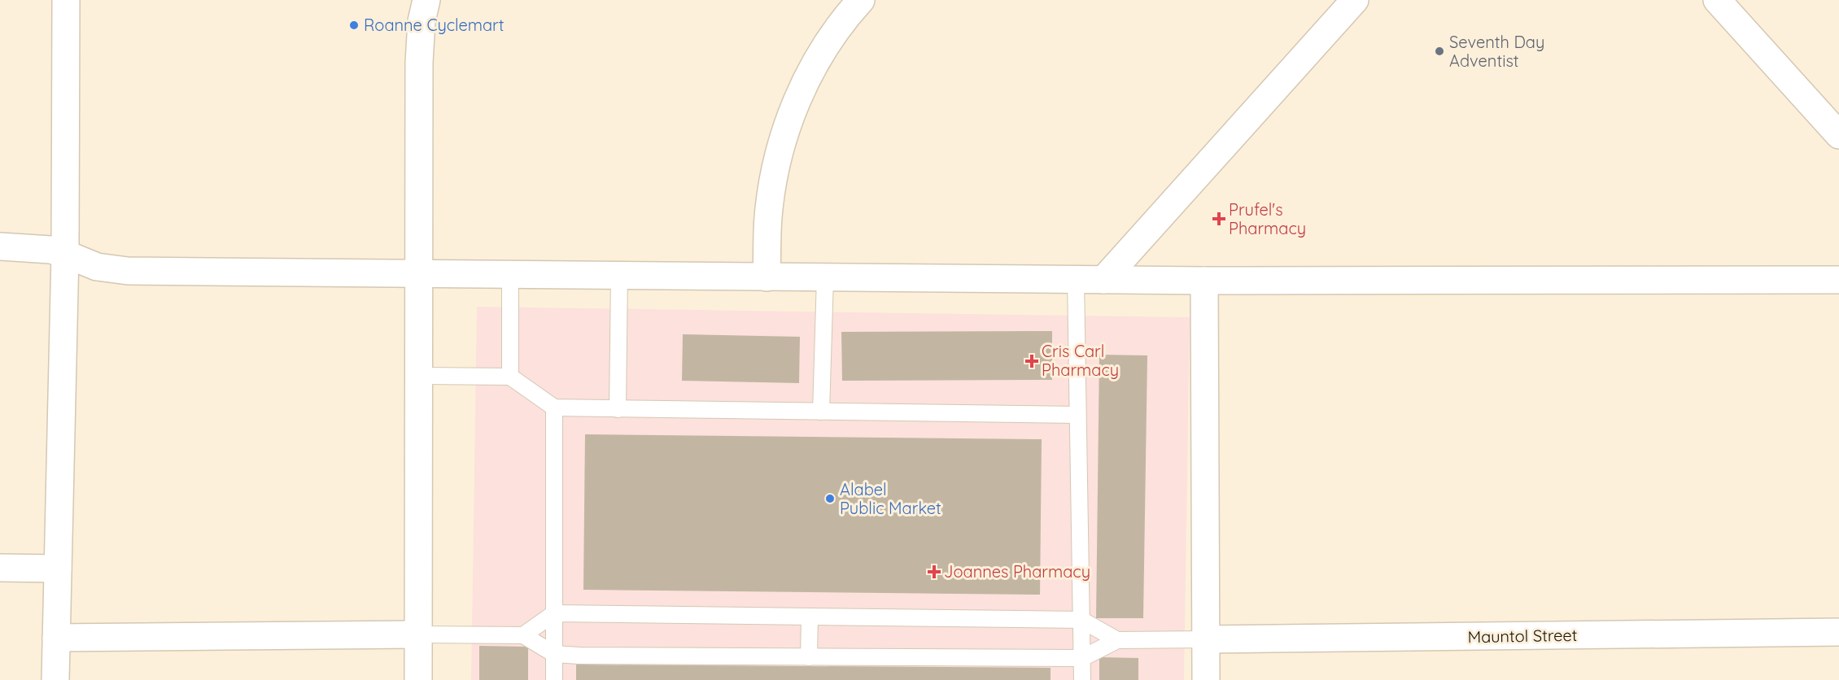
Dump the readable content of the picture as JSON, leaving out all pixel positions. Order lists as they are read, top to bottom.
{
  "streets": {
    "street": ["Mauntol Street"]
  },
  "places": {
    "other": ["Roanne Cyclemart", "Seventh Day Adventist", "Alabel Public Market"],
    "health": ["Prufel's Pharmacy", "Cris Carl Pharmacy", "Joannes Pharmacy"]
  }
}
